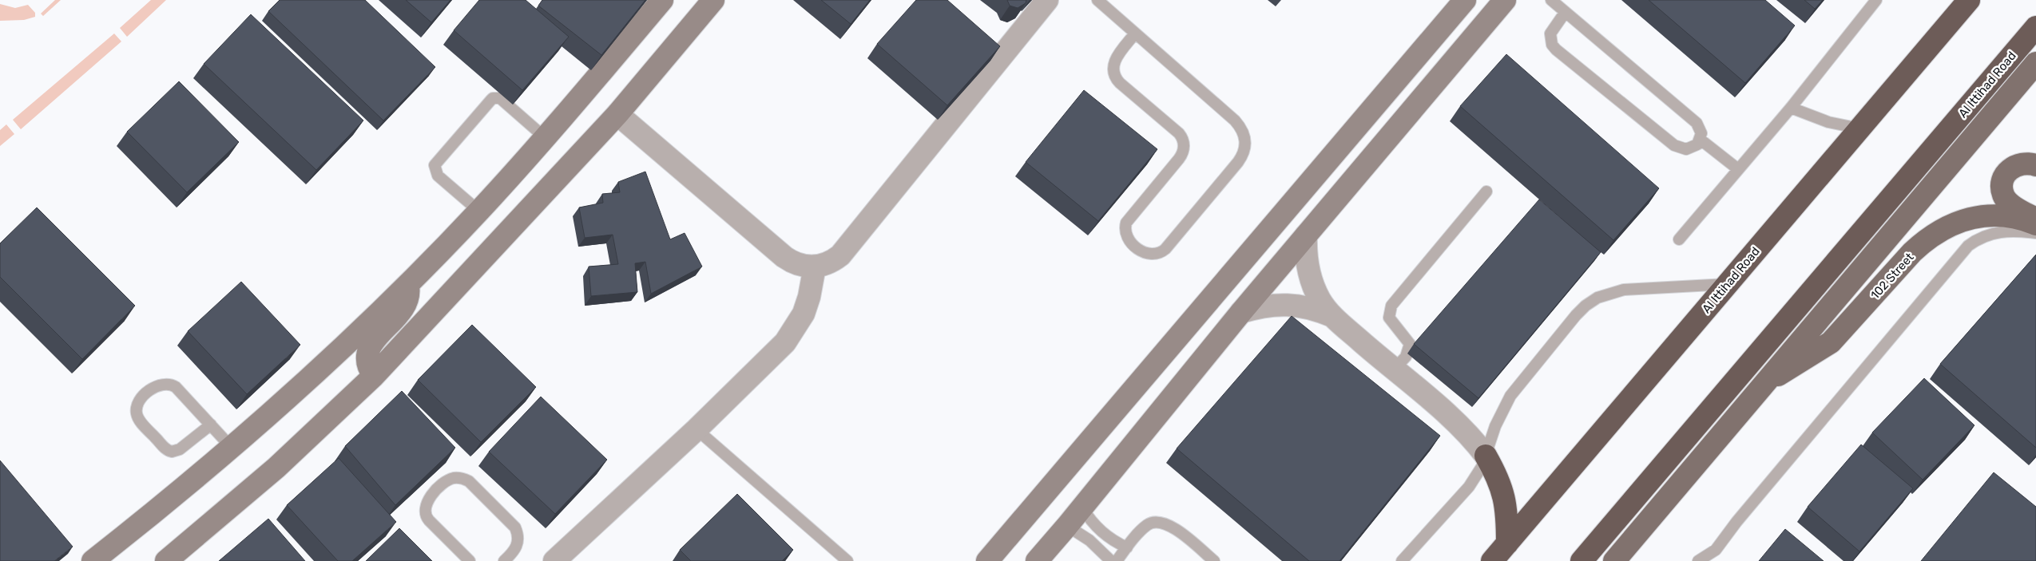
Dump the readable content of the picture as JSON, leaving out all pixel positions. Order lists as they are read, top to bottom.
{
  "streets": {
    "highway": ["Al Ittihad Road"],
    "main road": ["102 Street"]
  }
}
